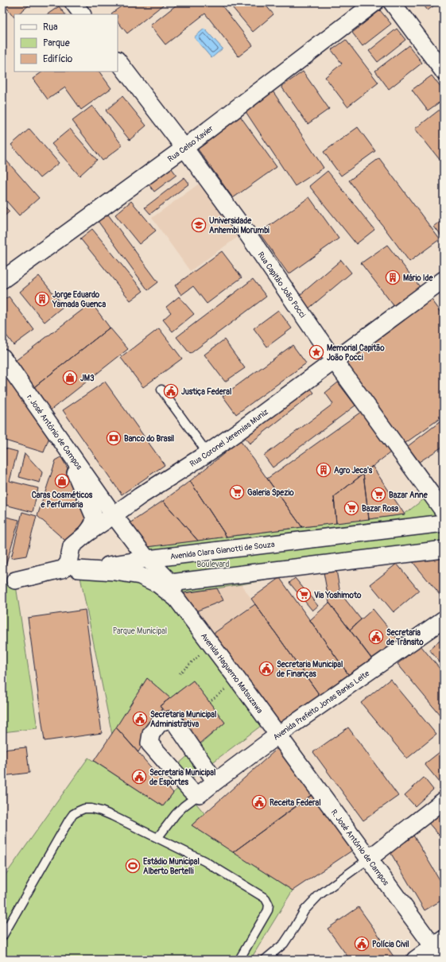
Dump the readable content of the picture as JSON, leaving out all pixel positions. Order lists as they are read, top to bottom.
{
  "streets": {
    "street": [
      "Rua Celso Xavier",
      "Rua Capitão João Pocci",
      "r. José Antônio de Campos",
      "Rua Coronel Jeremias Muniz",
      "Avenida Clara Gianotti de Souza",
      "Avenida Haguemo Matsuzawa",
      "Avenida Prefeito Jonas Banks Leite",
      "R. José Antônio de Campos"
    ]
  },
  "crossings": [
    ["Rua Celso Xavier", "Rua Capitão João Pocci"],
    ["Rua Capitão João Pocci", "Rua Coronel Jeremias Muniz"],
    ["r. José Antônio de Campos", "Rua Coronel Jeremias Muniz"],
    ["r. José Antônio de Campos", "Avenida Haguemo Matsuzawa"],
    ["Rua Coronel Jeremias Muniz", "Avenida Clara Gianotti de Souza"],
    ["Rua Coronel Jeremias Muniz", "Avenida Haguemo Matsuzawa"],
    ["Avenida Clara Gianotti de Souza", "Avenida Haguemo Matsuzawa"],
    ["Avenida Haguemo Matsuzawa", "Avenida Prefeito Jonas Banks Leite"],
    ["Avenida Haguemo Matsuzawa", "R. José Antônio de Campos"],
    ["Avenida Prefeito Jonas Banks Leite", "R. José Antônio de Campos"]
  ],
  "parks": ["Boulevard", "Parque Municipal"],
  "places": {
    "school or university": ["Universidade Anhembi Morumbi"],
    "building": ["Mário Ide", "Jorge Eduardo Yamada Guenca", "Agro Jeca's"],
    "place": ["Memorial Capitão João Pocci"],
    "shop": ["JM3", "Caras Cosméticos e Perfumaria"],
    "public building": [
      "Justiça Federal",
      "Secretaria de Trânsito",
      "Secretaria Municipal de Finanças",
      "Secretaria Municipal Administrativa",
      "Secretaria Municipal de Esportes",
      "Receita Federal",
      "Polícia Civil"
    ],
    "bank": ["Banco do Brasil"],
    "supermarket": [
      "Galeria Spezio",
      "Bazar Anne",
      "Bazar Rosa",
      "Via Yoshimoto"
    ],
    "sports": ["Estádio Municipal Alberto Bertelli"]
  },
  "legend": ["Rua", "Parque", "Edifício"]
}
